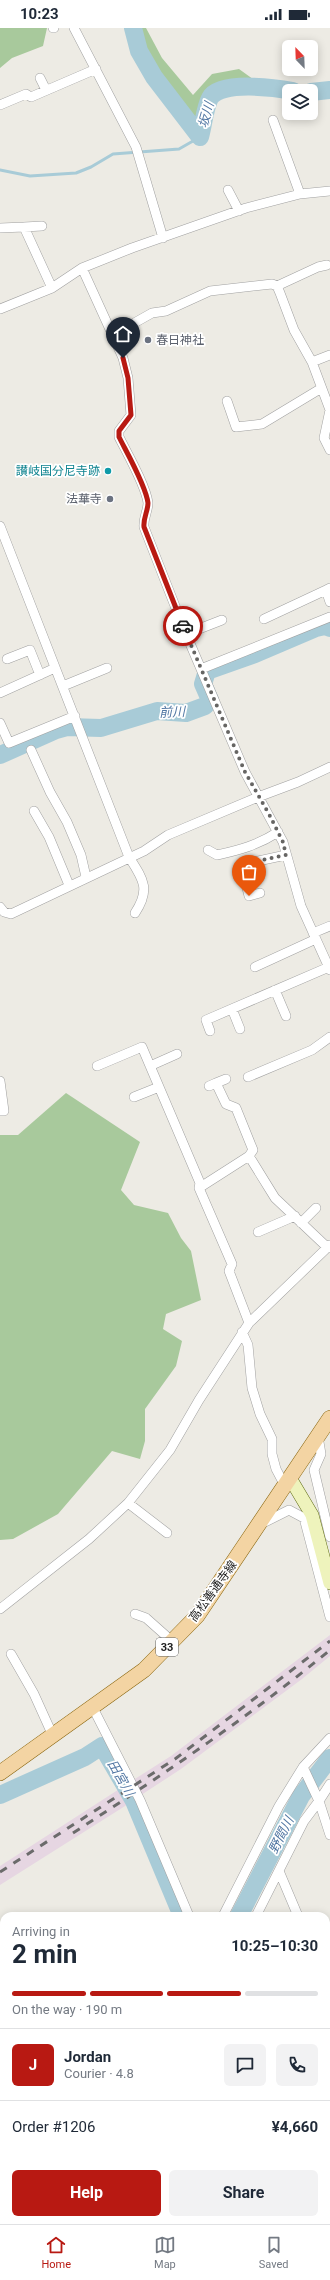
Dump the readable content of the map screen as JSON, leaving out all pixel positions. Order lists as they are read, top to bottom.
{
  "streets": {
    "main road": ["高松善通寺線", "33"]
  },
  "water": [
    "坂川",
    "前川",
    "田宮川",
    "野間川"
  ],
  "places": ["春日神社", "讃岐国分尼寺跡", "法華寺"],
  "north": "top left",
  "page": {
    "status": "10:23",
    "heading": ["2 min", "Arriving in", "10:25–10:30"],
    "panel": [
      "Jordan",
      "Courier · 4.8",
      "Order #1206",
      "¥4,660"
    ],
    "bar": "On the way · 190 m",
    "round": "J",
    "buttons": ["Help", "Share"],
    "tabs": ["Home", "Map", "Saved"]
  }
}
